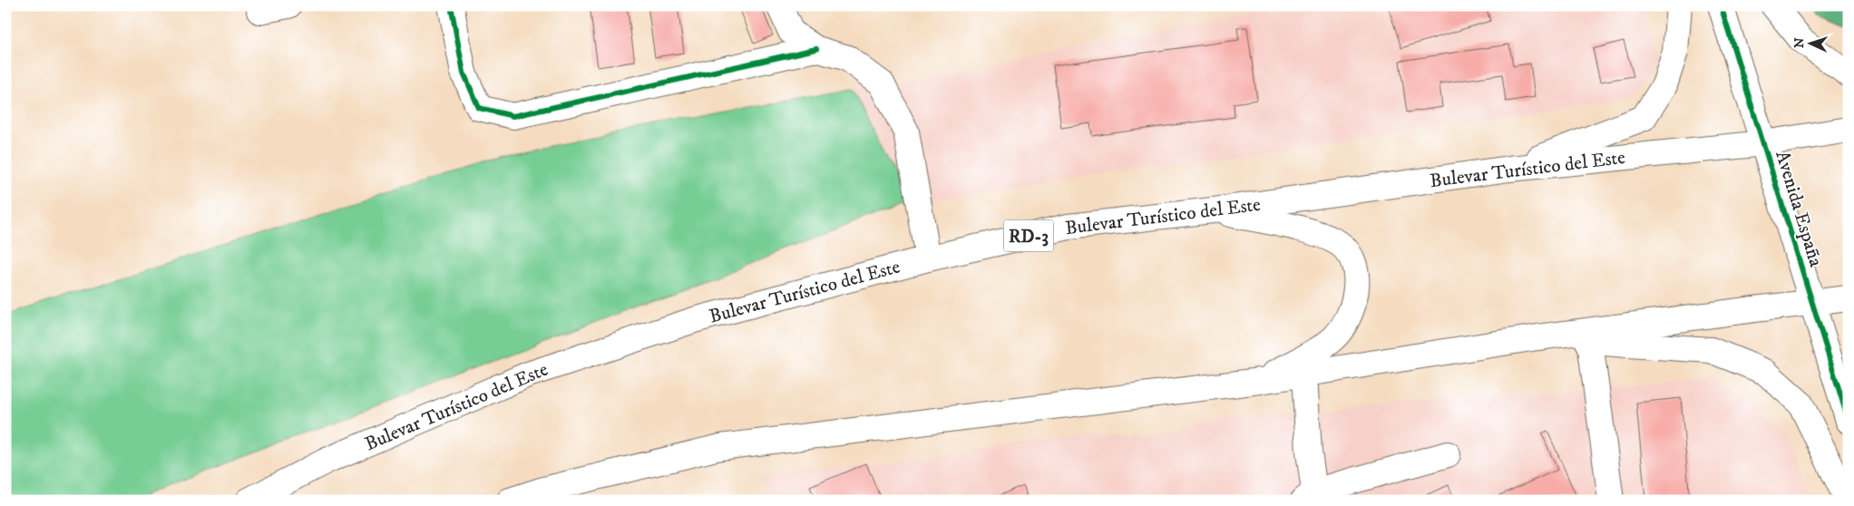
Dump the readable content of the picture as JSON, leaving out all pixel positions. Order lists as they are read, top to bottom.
{
  "streets": {
    "main road": ["Bulevar Turístico del Este", "Avenida España", "RD-3"]
  },
  "crossings": [
    ["Bulevar Turístico del Este", "Avenida España"]
  ],
  "north": "left"
}
